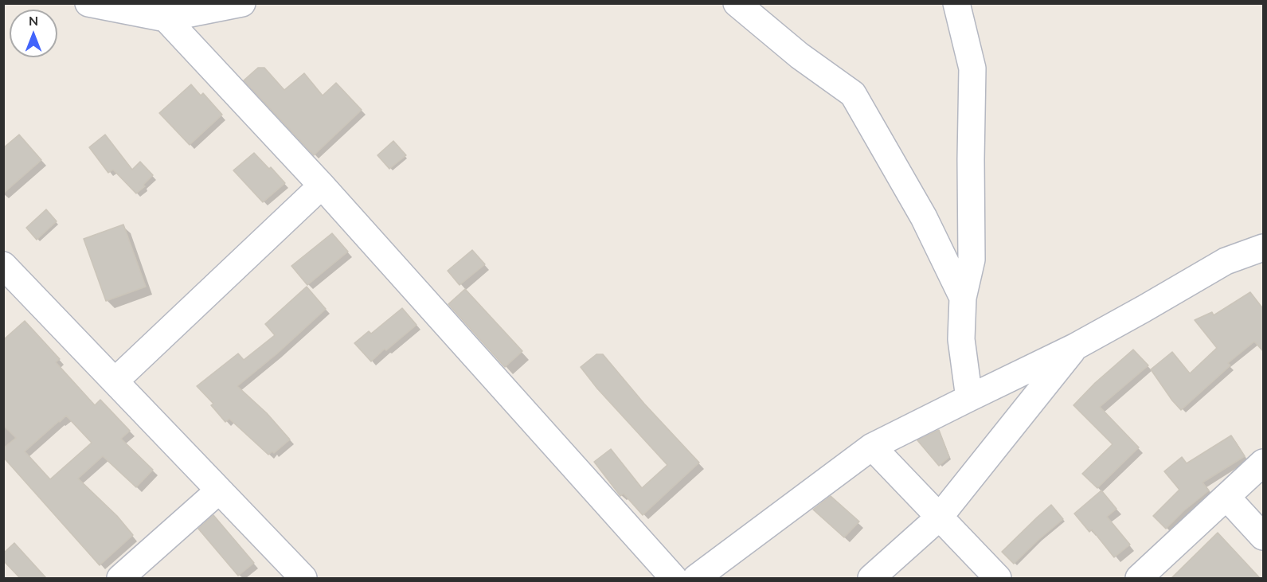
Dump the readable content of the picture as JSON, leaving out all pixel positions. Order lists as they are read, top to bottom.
{
  "north": "top"
}
